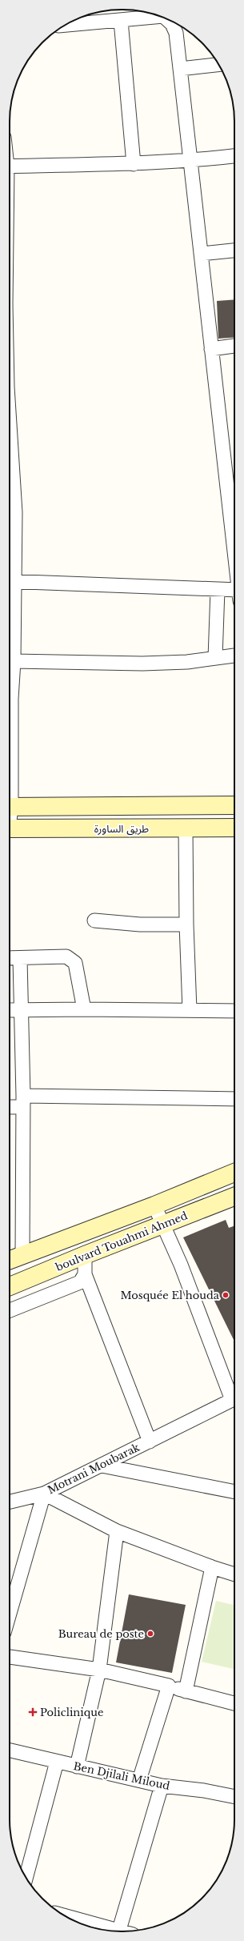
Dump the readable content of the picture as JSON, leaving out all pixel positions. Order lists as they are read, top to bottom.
{
  "streets": {
    "main road": ["طريق الساورة", "boulvard Touahmi Ahmed"],
    "street": ["Motrani Moubarak", "Ben Djilali Miloud"]
  },
  "places": {
    "other": ["Mosquée El houda", "Bureau de poste"],
    "health": ["Policlinique"]
  }
}
